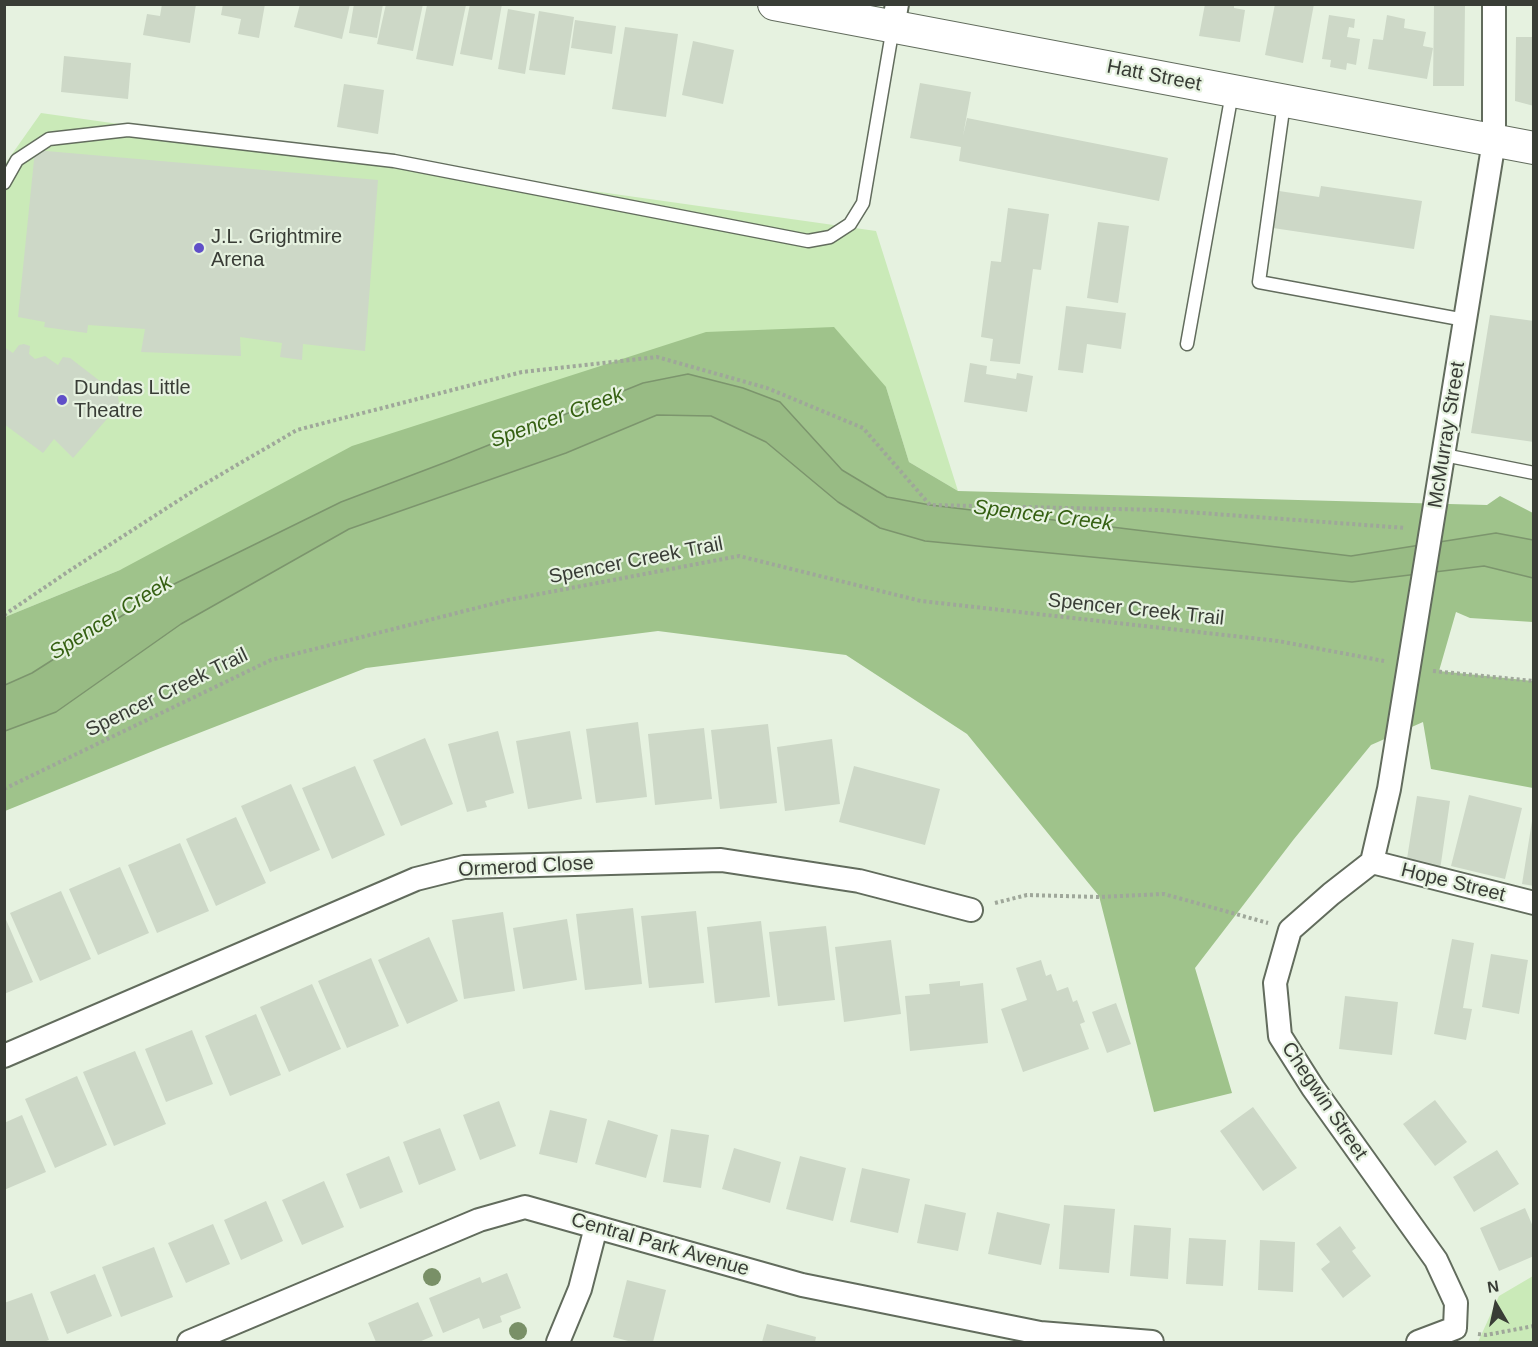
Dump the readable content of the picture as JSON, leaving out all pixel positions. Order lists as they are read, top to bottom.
{
  "streets": {
    "street": [
      "Hatt Street",
      "McMurray Street",
      "Ormerod Close",
      "Hope Street",
      "Chegwin Street",
      "Central Park Avenue"
    ],
    "path": ["Spencer Creek Trail"]
  },
  "crossings": [
    ["Hatt Street", "McMurray Street"],
    ["McMurray Street", "Spencer Creek Trail"],
    ["McMurray Street", "Hope Street"]
  ],
  "water": ["Spencer Creek"],
  "places": ["J.L. Grightmire Arena", "Dundas Little Theatre"],
  "north": "top"
}
